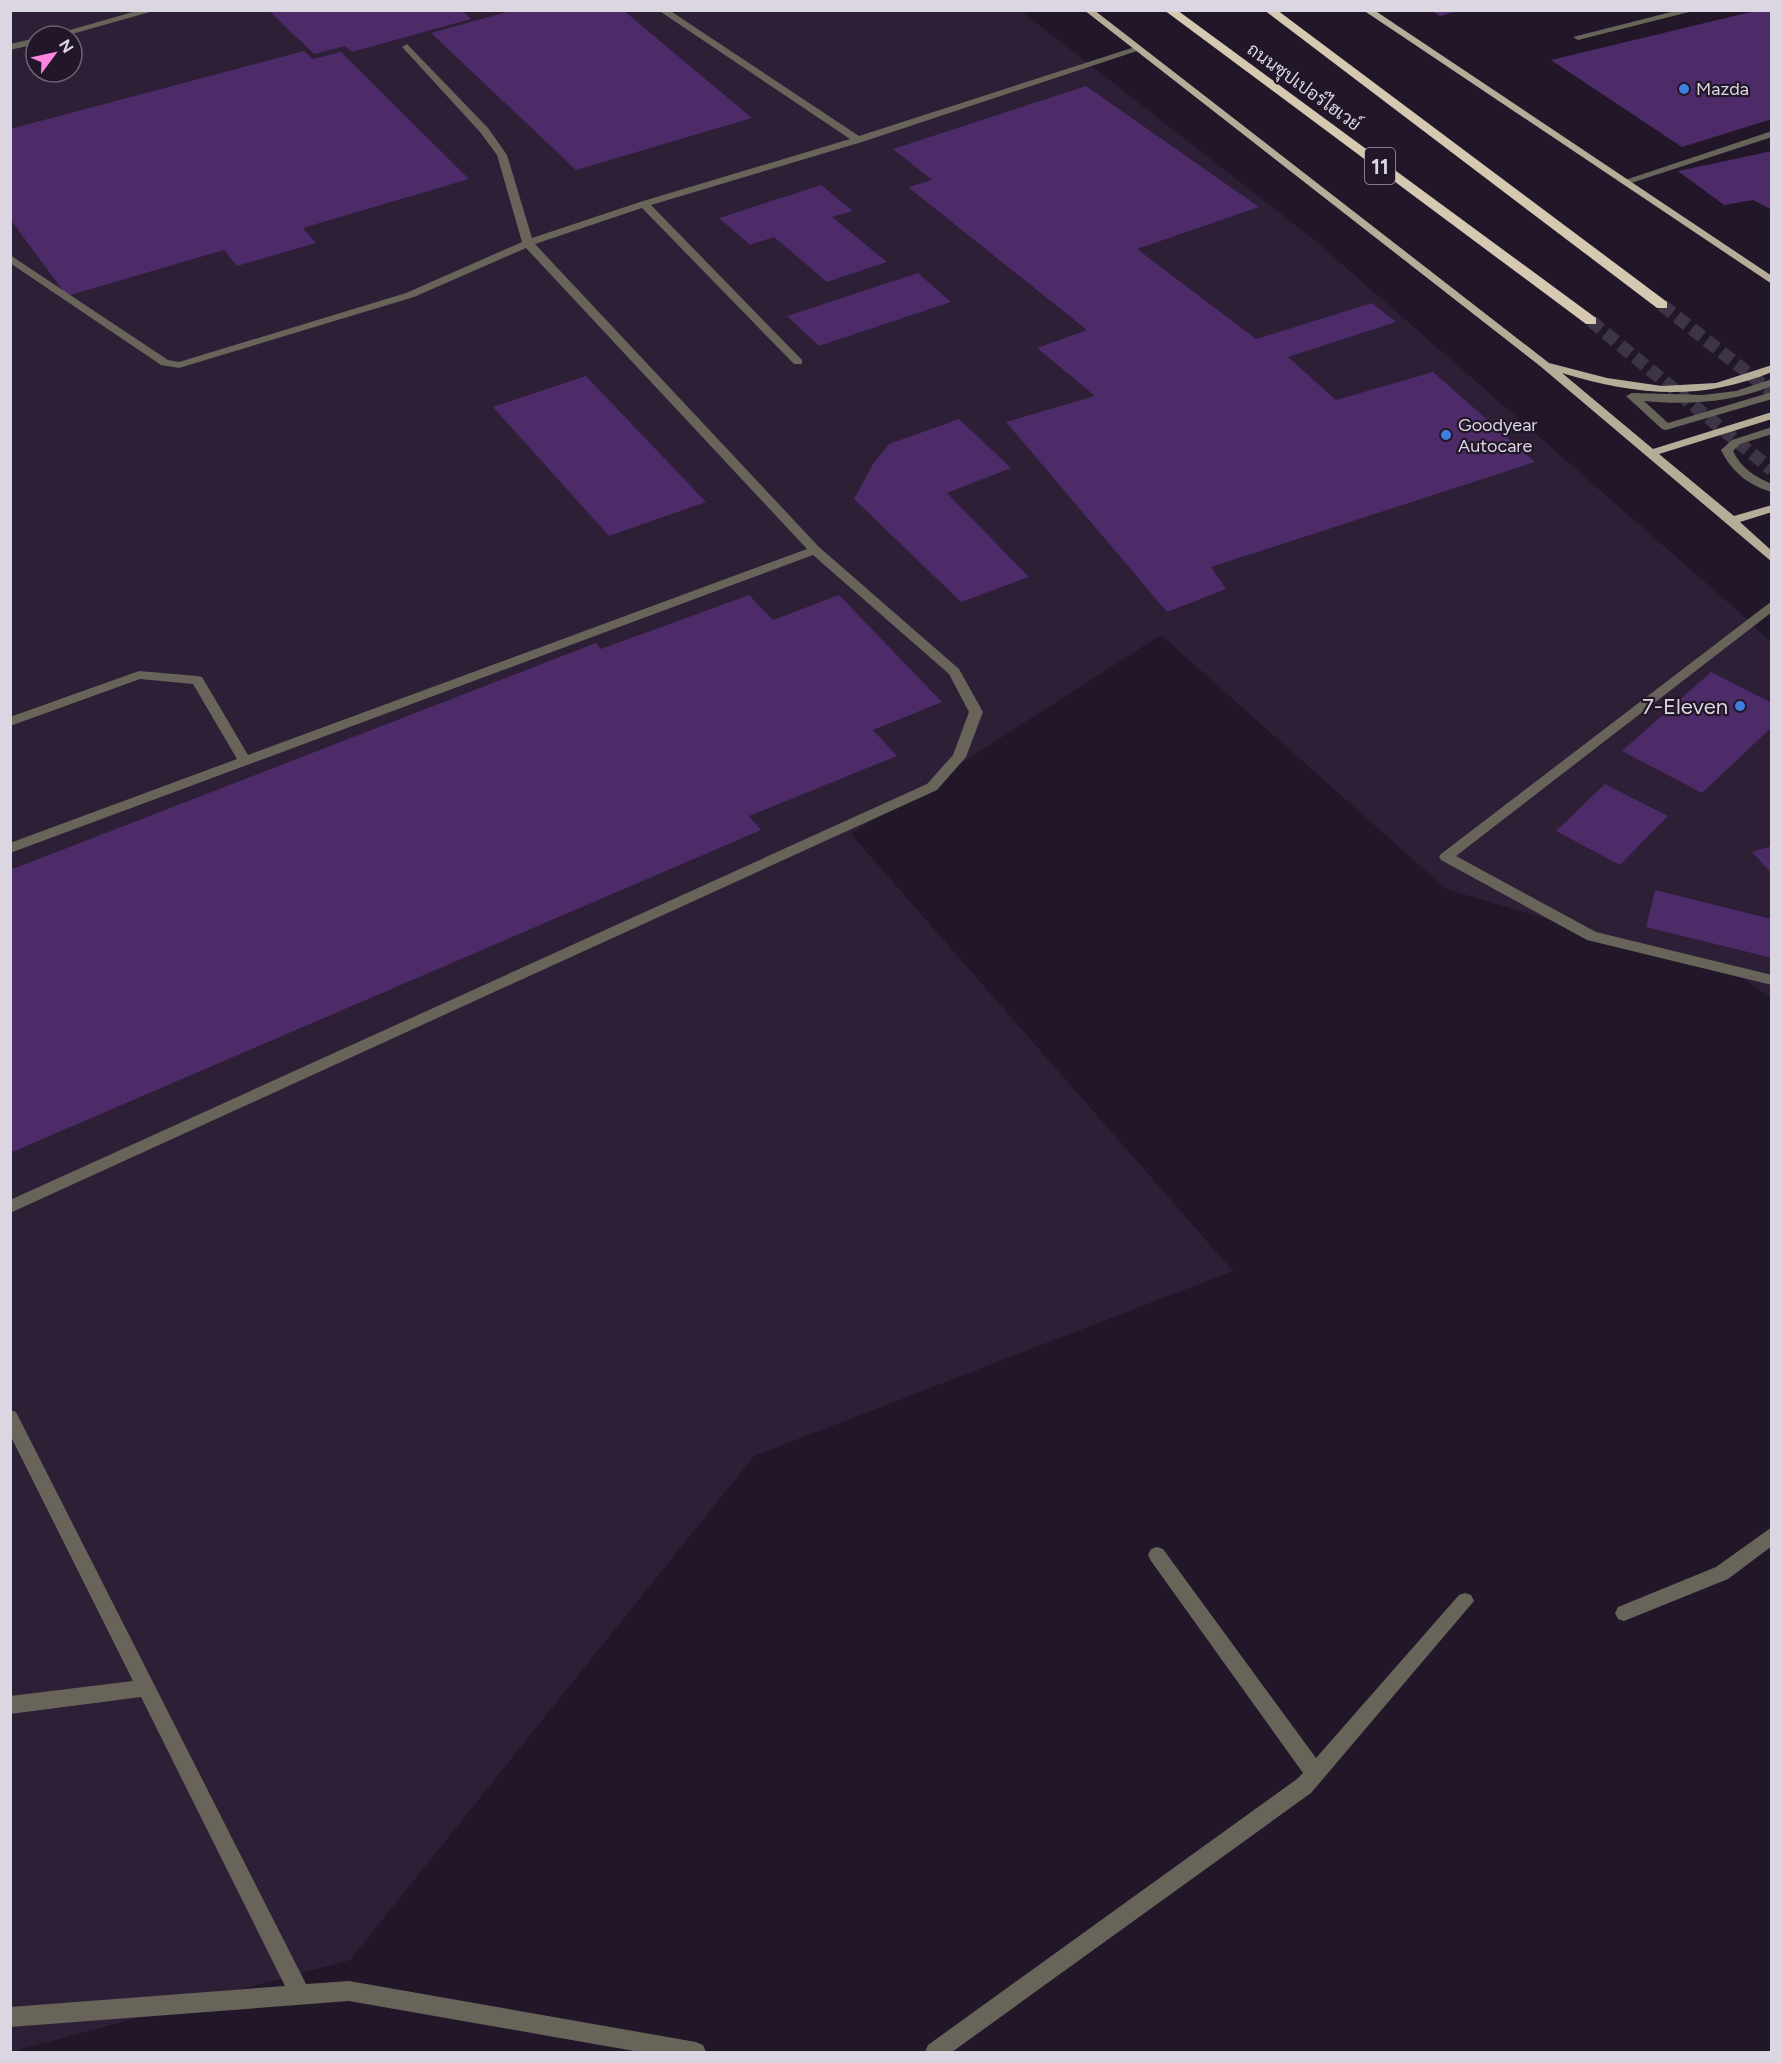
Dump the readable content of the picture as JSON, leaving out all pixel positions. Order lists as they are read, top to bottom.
{
  "streets": {
    "highway": ["ถนนซุปเปอร์ไฮเวย์", "11"]
  },
  "places": ["Mazda", "Goodyear Autocare", "7-Eleven"],
  "north": "top right"
}
